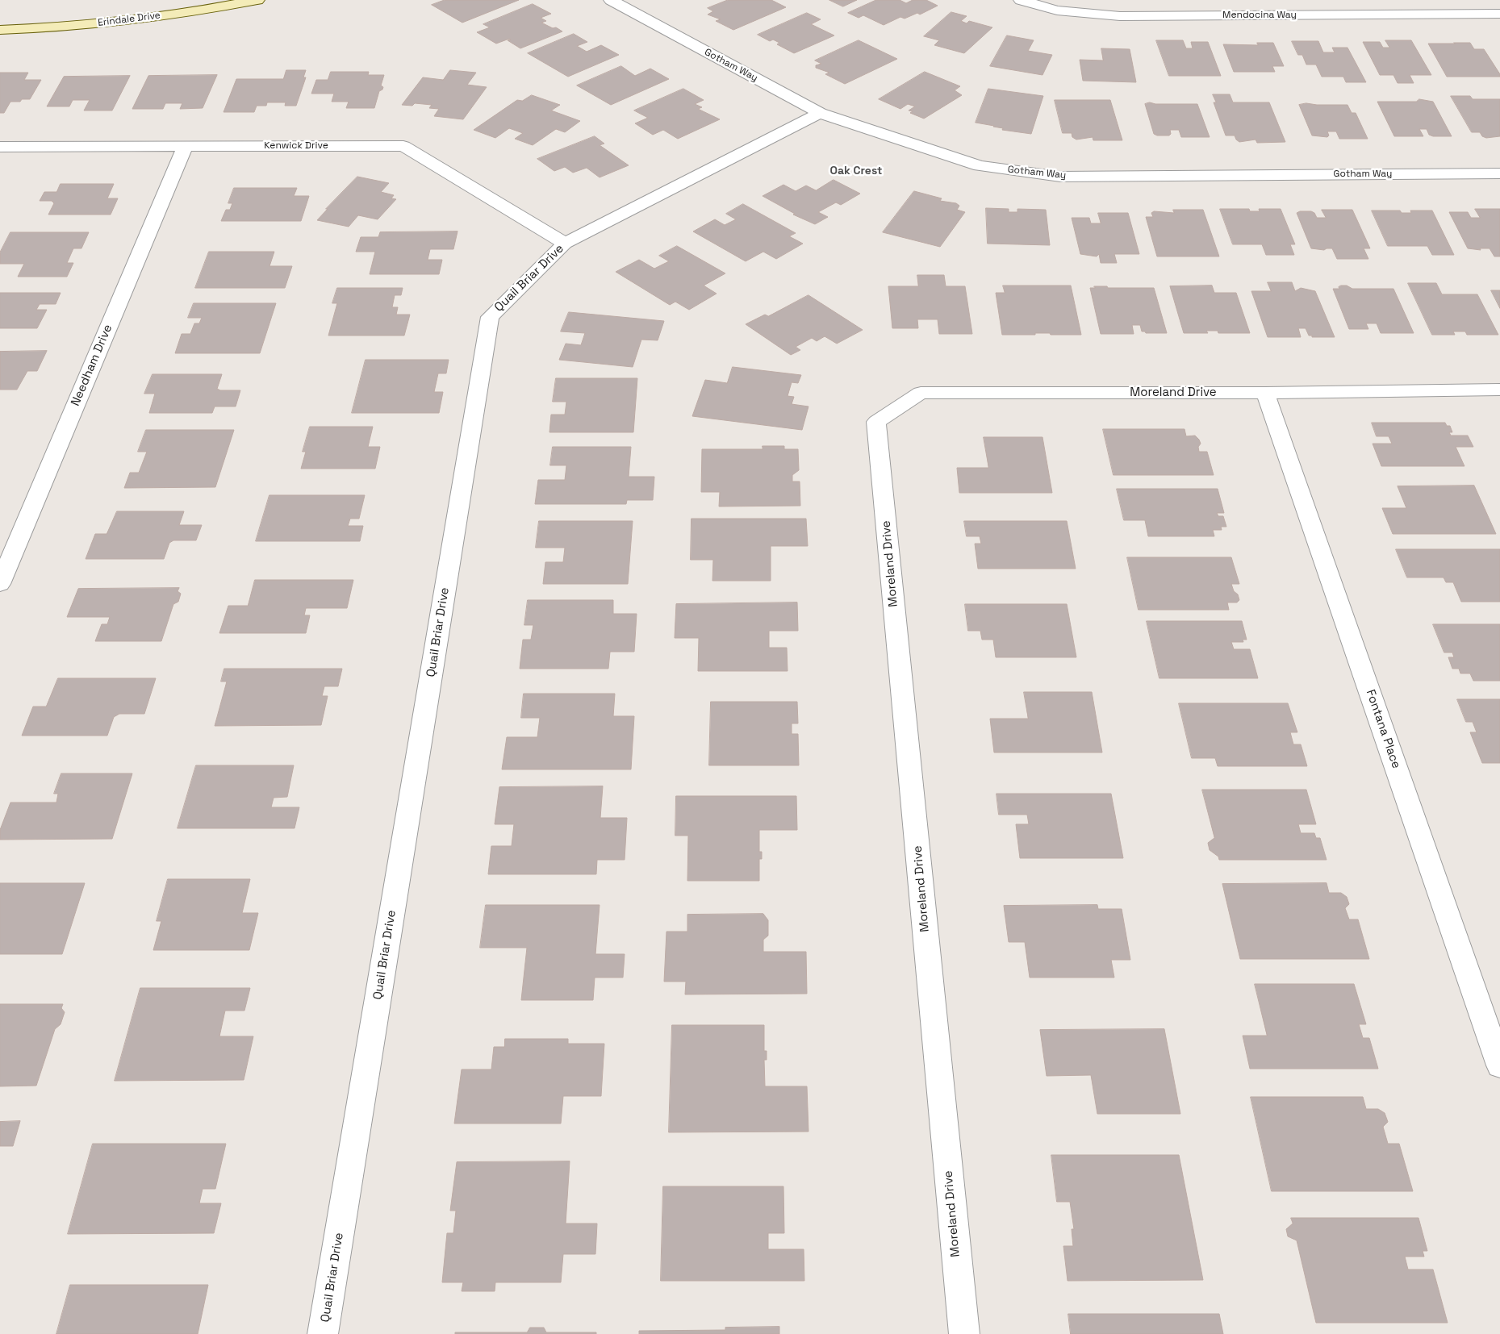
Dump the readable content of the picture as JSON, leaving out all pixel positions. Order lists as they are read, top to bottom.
{
  "streets": {
    "street": [
      "Mendocina Way",
      "Erindale Drive",
      "Gotham Way",
      "Kenwick Drive",
      "Quail Briar Drive",
      "Needham Drive",
      "Moreland Drive",
      "Fontana Place"
    ]
  },
  "crossings": [
    ["Gotham Way", "Quail Briar Drive"],
    ["Kenwick Drive", "Quail Briar Drive"],
    ["Kenwick Drive", "Needham Drive"],
    ["Moreland Drive", "Fontana Place"]
  ],
  "districts": ["Oak Crest"]
}
